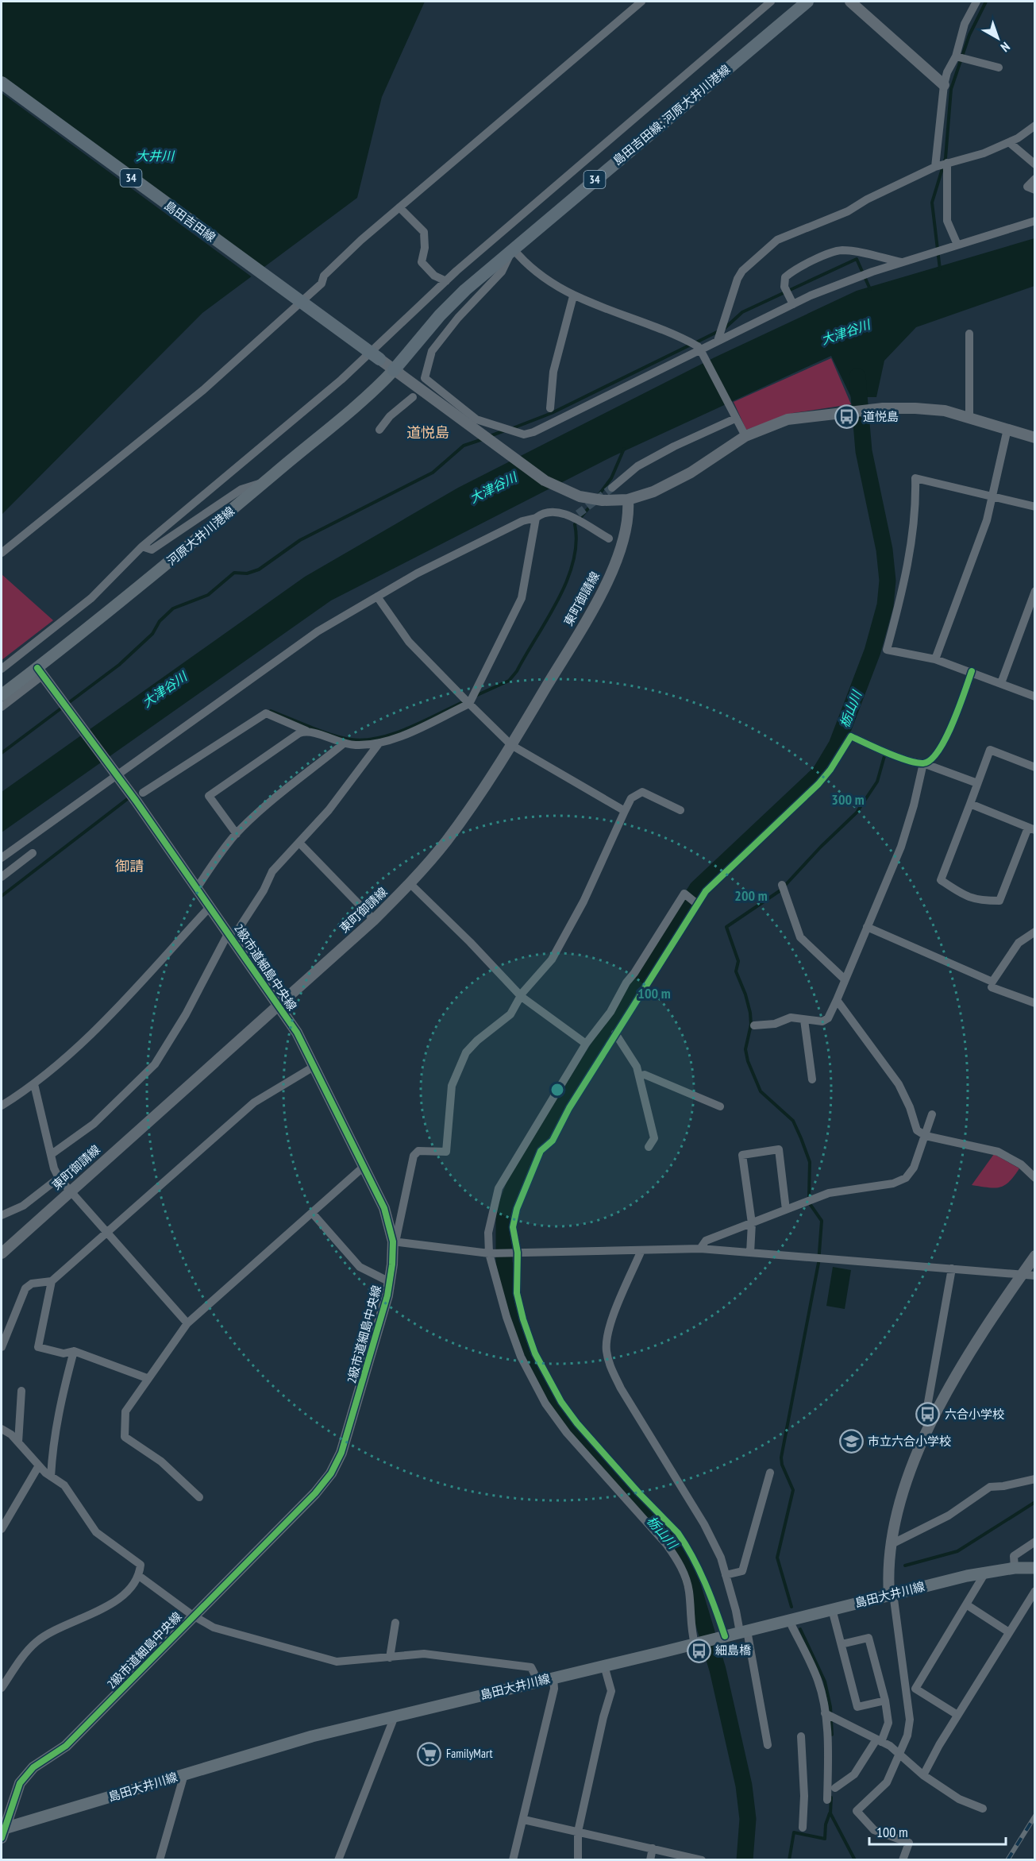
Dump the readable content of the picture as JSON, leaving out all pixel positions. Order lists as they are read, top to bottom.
{
  "streets": {
    "main road": [
      "島田吉田線; 河原大井川港線",
      "34",
      "島田吉田線",
      "河原大井川港線",
      "島田大井川線"
    ],
    "street": ["東町御請線", "2級市道細島中央線"]
  },
  "crossings": [
    ["島田吉田線; 河原大井川港線", "河原大井川港線"],
    ["河原大井川港線", "2級市道細島中央線"],
    ["東町御請線", "2級市道細島中央線"],
    ["2級市道細島中央線", "島田大井川線"]
  ],
  "districts": ["道悦島", "御請"],
  "water": ["大井川", "大津谷川", "栃山川"],
  "places": {
    "bus stop": ["道悦島", "六合小学校", "細島橋"],
    "school or university": ["市立六合小学校"],
    "supermarket": ["FamilyMart"]
  },
  "scale_bar": "100 m",
  "north": "bottom right",
  "rings": ["300 m", "200 m", "100 m"]
}
